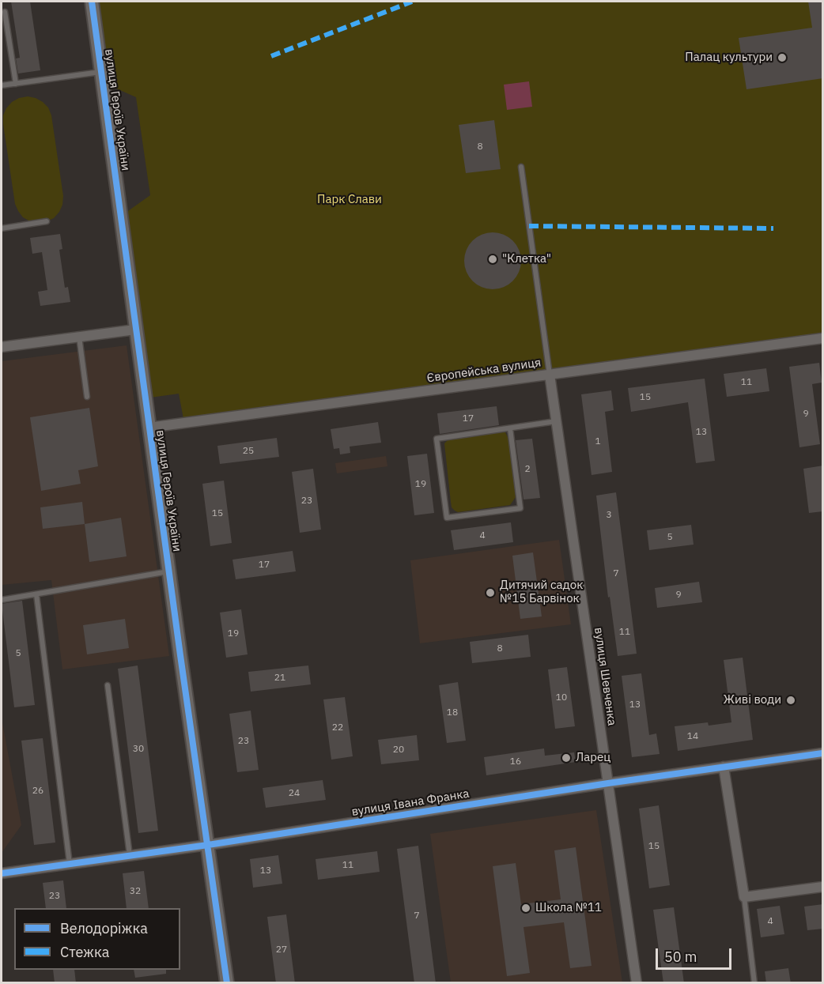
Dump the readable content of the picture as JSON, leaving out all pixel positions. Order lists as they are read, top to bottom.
{
  "streets": {
    "street": [
      "вулиця Героїв України",
      "Європейська вулиця",
      "вулиця Шевченка",
      "вулиця Івана Франка"
    ]
  },
  "crossings": [
    ["вулиця Героїв України", "Європейська вулиця"],
    ["вулиця Героїв України", "вулиця Івана Франка"],
    ["Європейська вулиця", "вулиця Шевченка"],
    ["вулиця Шевченка", "вулиця Івана Франка"]
  ],
  "parks": ["Парк Слави"],
  "places": [
    "Палац культури",
    "\"Клетка\"",
    "Дитячий садок №15 Барвінок",
    "Живі води",
    "Ларец",
    "Школа №11"
  ],
  "house_numbers": [
    "8",
    "11",
    "15",
    "9",
    "17",
    "13",
    "1",
    "25",
    "2",
    "19",
    "23",
    "15",
    "3",
    "4",
    "5",
    "17",
    "7",
    "9",
    "11",
    "19",
    "8",
    "5",
    "21",
    "10",
    "13",
    "18",
    "22",
    "14",
    "23",
    "30",
    "20",
    "16",
    "26",
    "24",
    "15",
    "11",
    "13",
    "32",
    "23",
    "7",
    "4",
    "27"
  ],
  "legend": ["Велодоріжка", "Стежка"],
  "scale_bar": "50 m"
}
